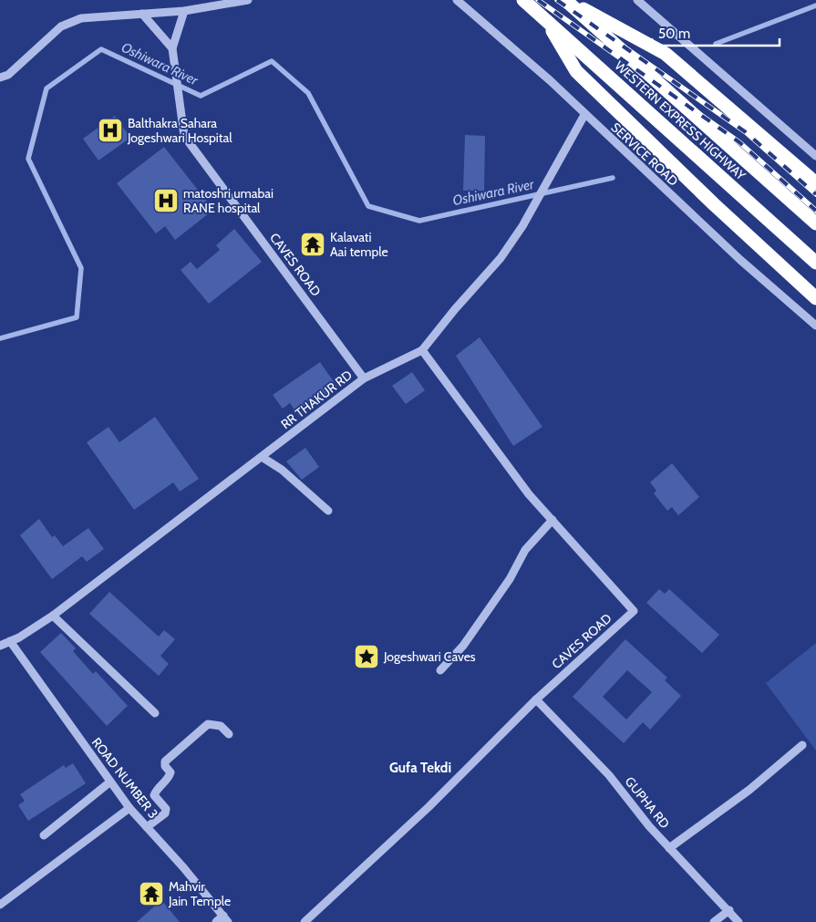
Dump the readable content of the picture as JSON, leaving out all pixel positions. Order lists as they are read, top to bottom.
{
  "streets": {
    "highway": ["WESTERN EXPRESS HIGHWAY"],
    "street": [
      "SERVICE ROAD",
      "CAVES ROAD",
      "RR THAKUR RD",
      "ROAD NUMBER 3",
      "GUPHA RD"
    ]
  },
  "crossings": [
    ["SERVICE ROAD", "RR THAKUR RD"],
    ["CAVES ROAD", "RR THAKUR RD"],
    ["CAVES ROAD", "GUPHA RD"],
    ["RR THAKUR RD", "ROAD NUMBER 3"]
  ],
  "districts": ["Gufa Tekdi"],
  "water": ["Oshiwara River"],
  "places": {
    "hospital": ["Balthakra Sahara Jogeshwari Hospital", "matoshri umabai RANE hospital"],
    "temple": ["Kalavati Aai temple", "Mahvir Jain Temple"],
    "place": ["Jogeshwari Caves"]
  },
  "scale_bar": "50 m"
}
